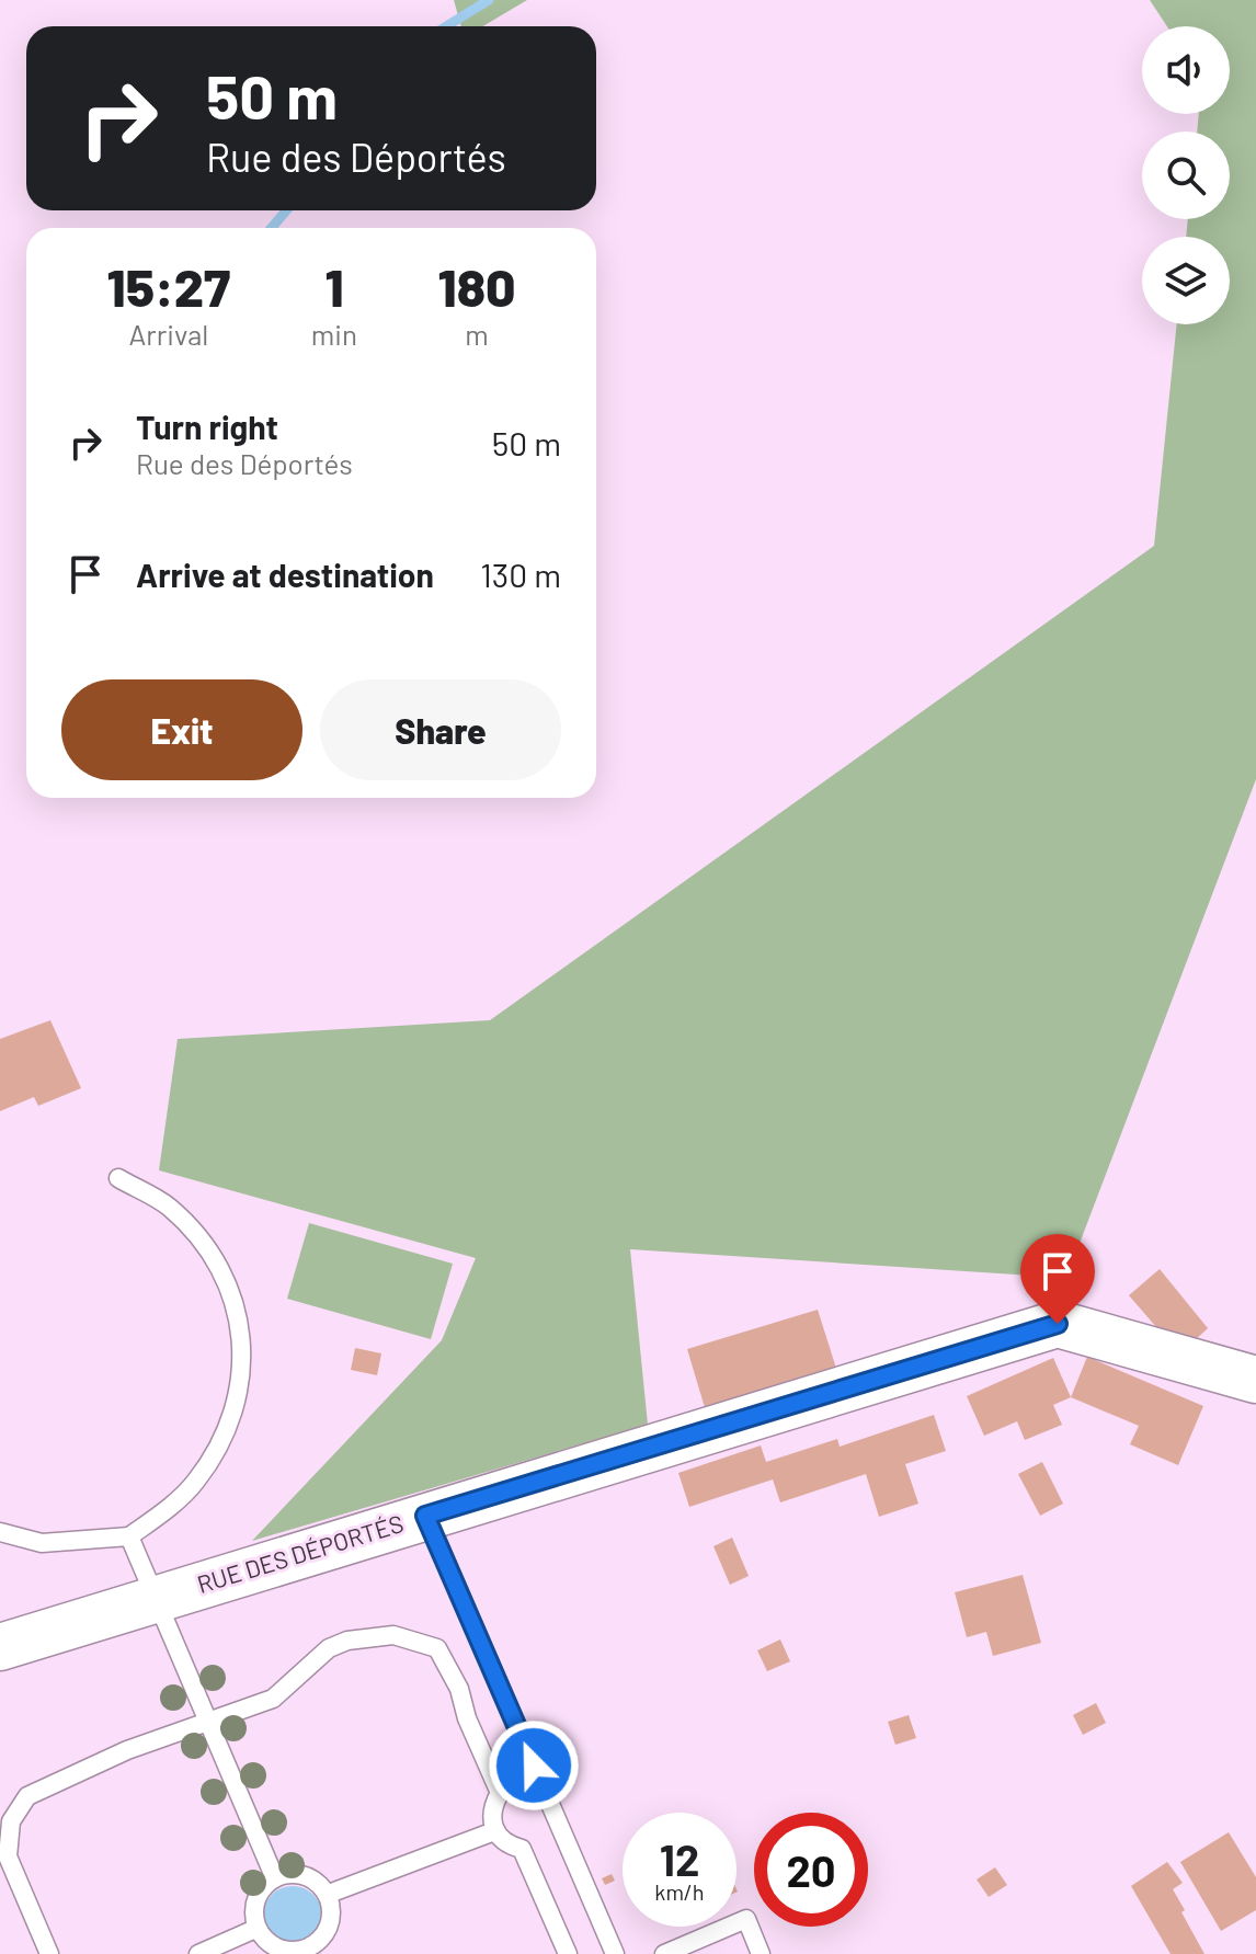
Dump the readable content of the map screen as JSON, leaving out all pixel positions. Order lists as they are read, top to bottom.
{
  "streets": {
    "street": ["RUE DES DÉPORTÉS"]
  },
  "page": {
    "turn": ["50 m", "Rue des Déportés"],
    "eta": [
      "15:27",
      "Arrival",
      "1",
      "min",
      "180",
      "m"
    ],
    "list": [
      {
        "name": "Turn right",
        "note": "Rue des Déportés",
        "value": "50 m"
      },
      {
        "name": "Arrive at destination",
        "value": "130 m"
      }
    ],
    "buttons": ["Exit", "Share"],
    "speed": "12 km/h",
    "limit": "20"
  }
}
